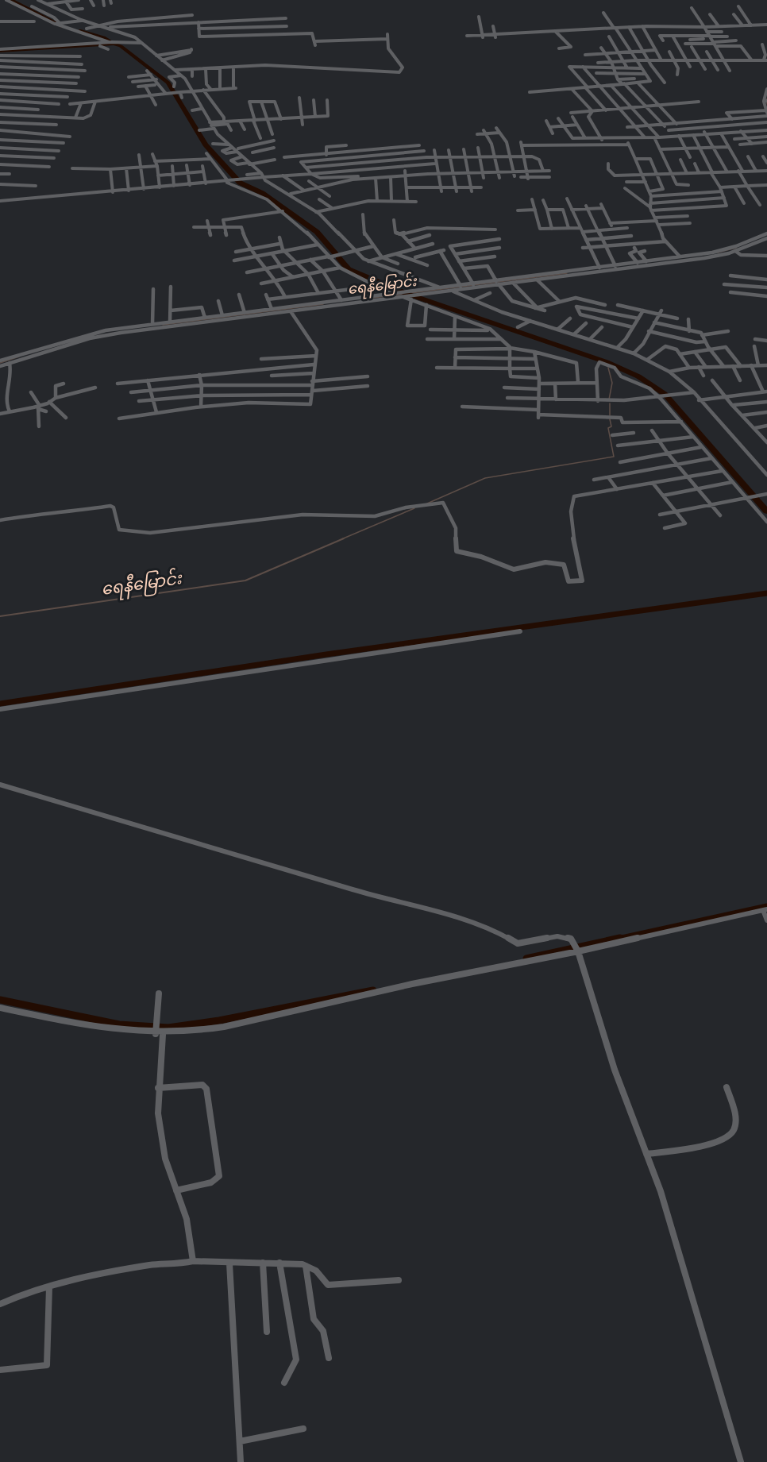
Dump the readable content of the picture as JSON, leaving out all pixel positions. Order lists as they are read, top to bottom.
{
  "water": ["ရေနီမြောင်း"]
}
